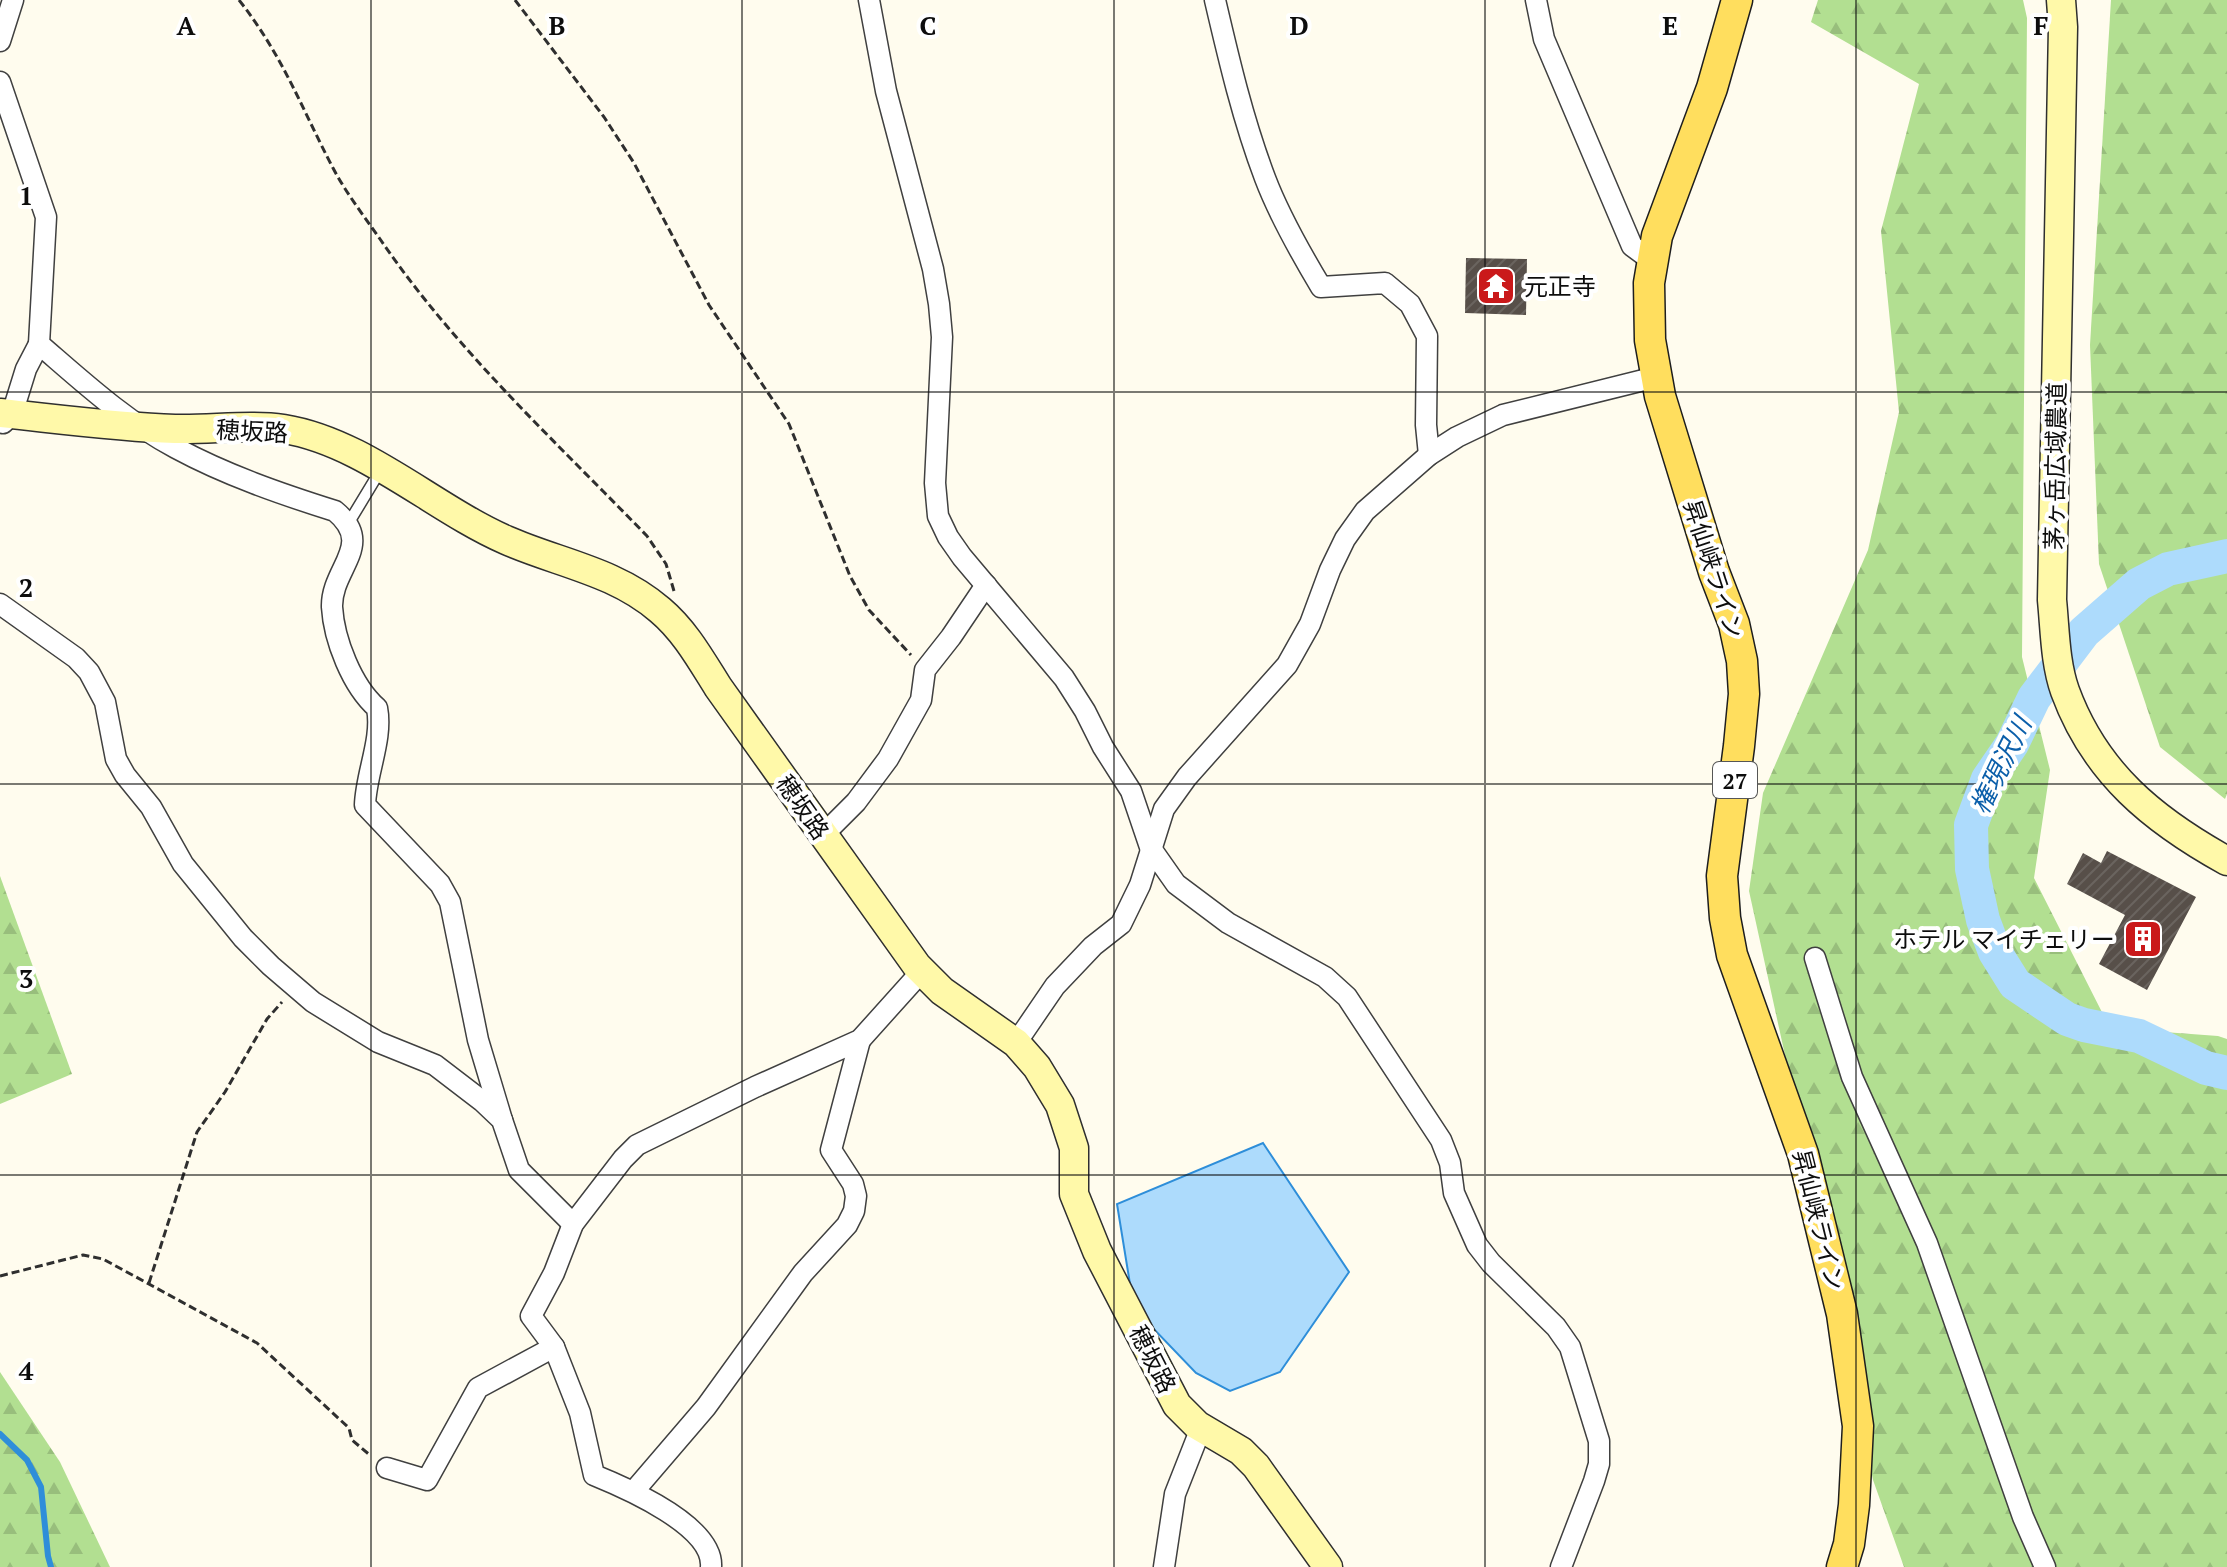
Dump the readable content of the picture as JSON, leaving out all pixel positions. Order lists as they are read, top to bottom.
{
  "streets": {
    "main road": [
      "穂坂路",
      "茅ヶ岳広域農道",
      "昇仙峡ライン",
      "27"
    ]
  },
  "water": ["権現沢川"],
  "places": {
    "temple": ["元正寺"],
    "building": ["ホテル マイチェリー"]
  },
  "grid": {
    "columns": [
      "A",
      "B",
      "C",
      "D",
      "E",
      "F"
    ],
    "rows": [
      "1",
      "2",
      "3",
      "4"
    ]
  }
}
